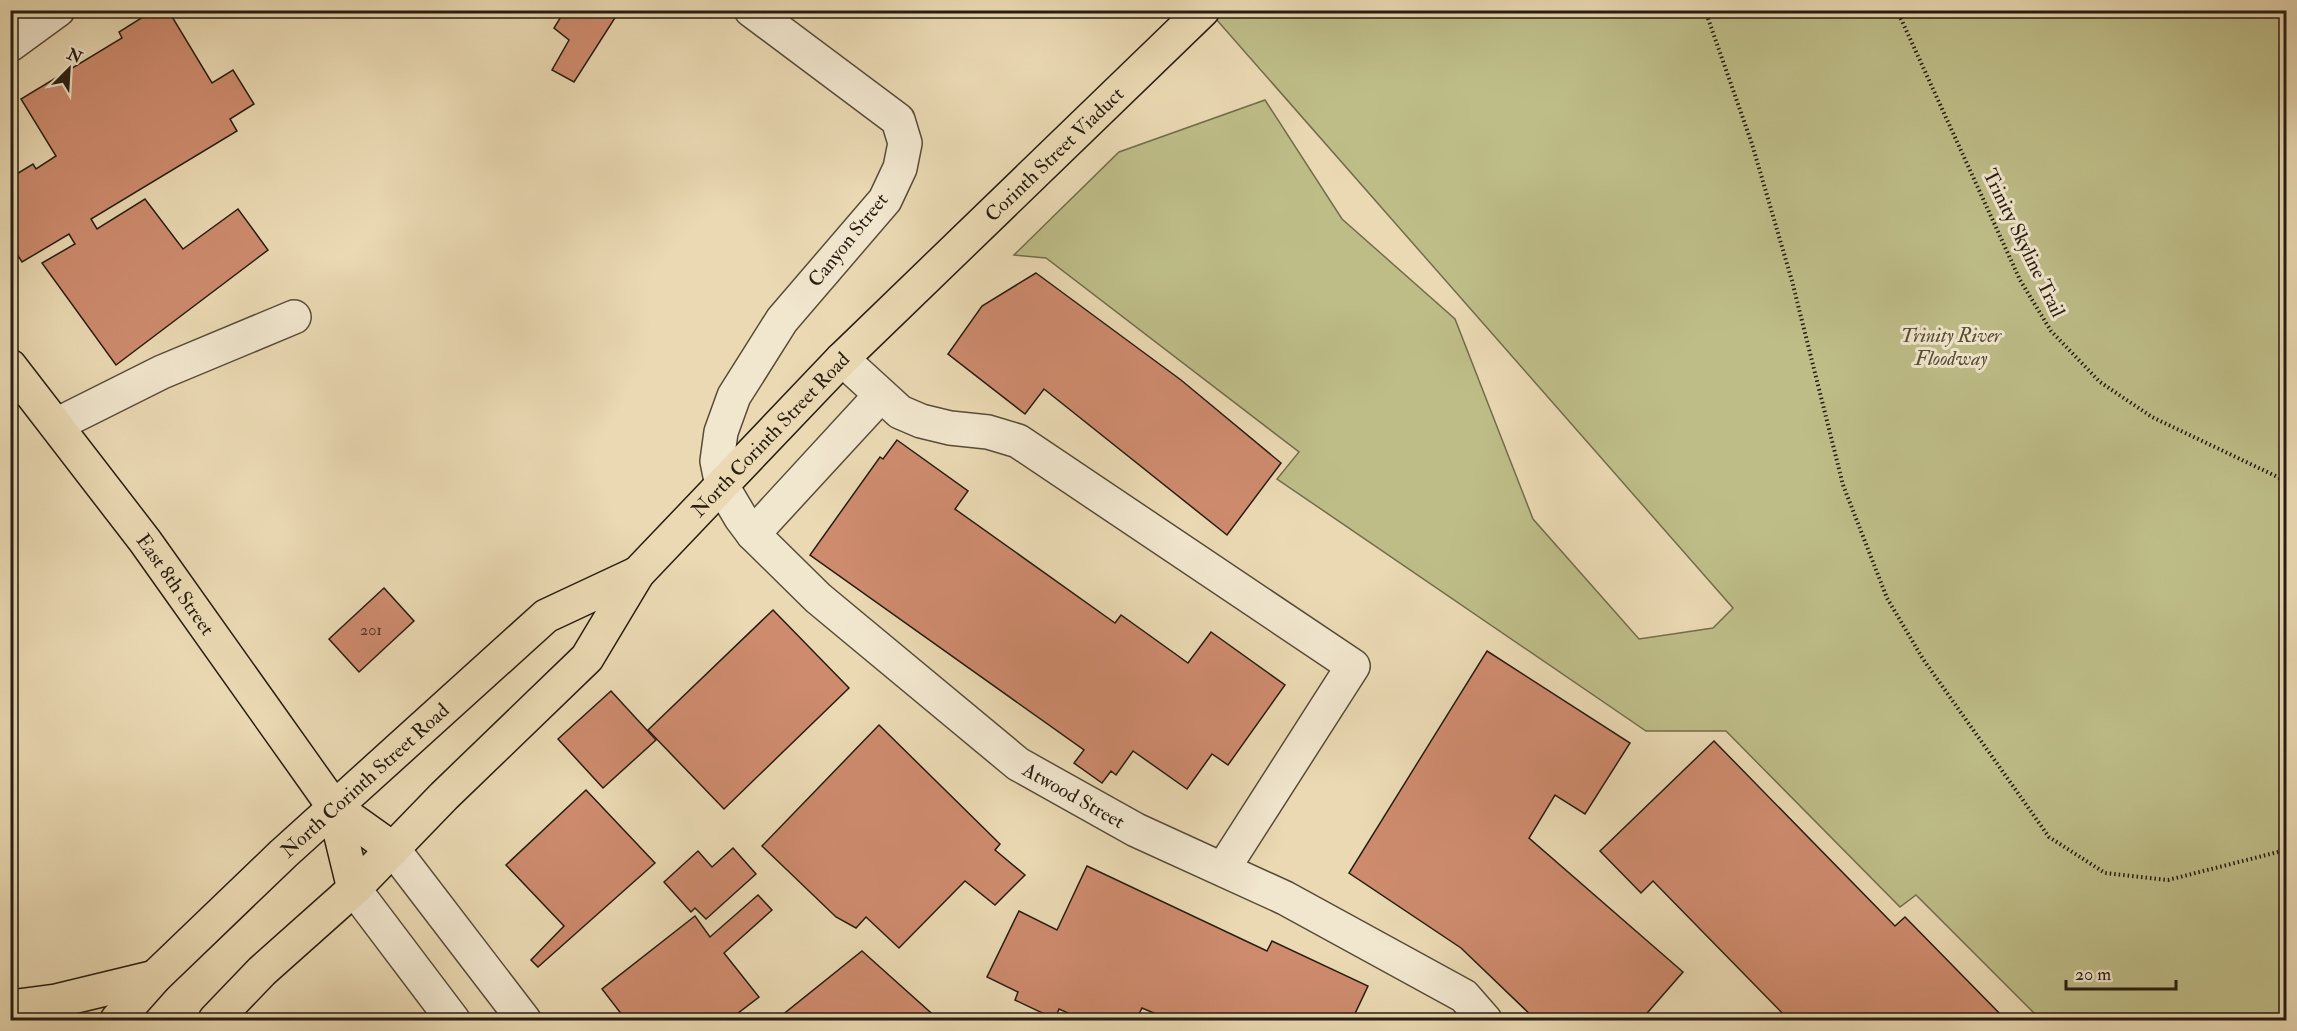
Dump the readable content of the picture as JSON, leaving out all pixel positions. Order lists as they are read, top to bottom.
{
  "streets": {
    "main road": ["Corinth Street Viaduct", "North Corinth Street Road", "East 8th Street"],
    "street": ["Canyon Street", "Atwood Street"],
    "path": ["Trinity Skyline Trail"]
  },
  "crossings": [
    ["Corinth Street Viaduct", "North Corinth Street Road"],
    ["Canyon Street", "North Corinth Street Road"],
    ["Canyon Street", "Atwood Street"],
    ["North Corinth Street Road", "East 8th Street"],
    ["North Corinth Street Road", "Atwood Street"]
  ],
  "parks": ["Trinity River Floodway"],
  "house_numbers": ["201"],
  "scale_bar": "20 m",
  "north": "top right"
}
